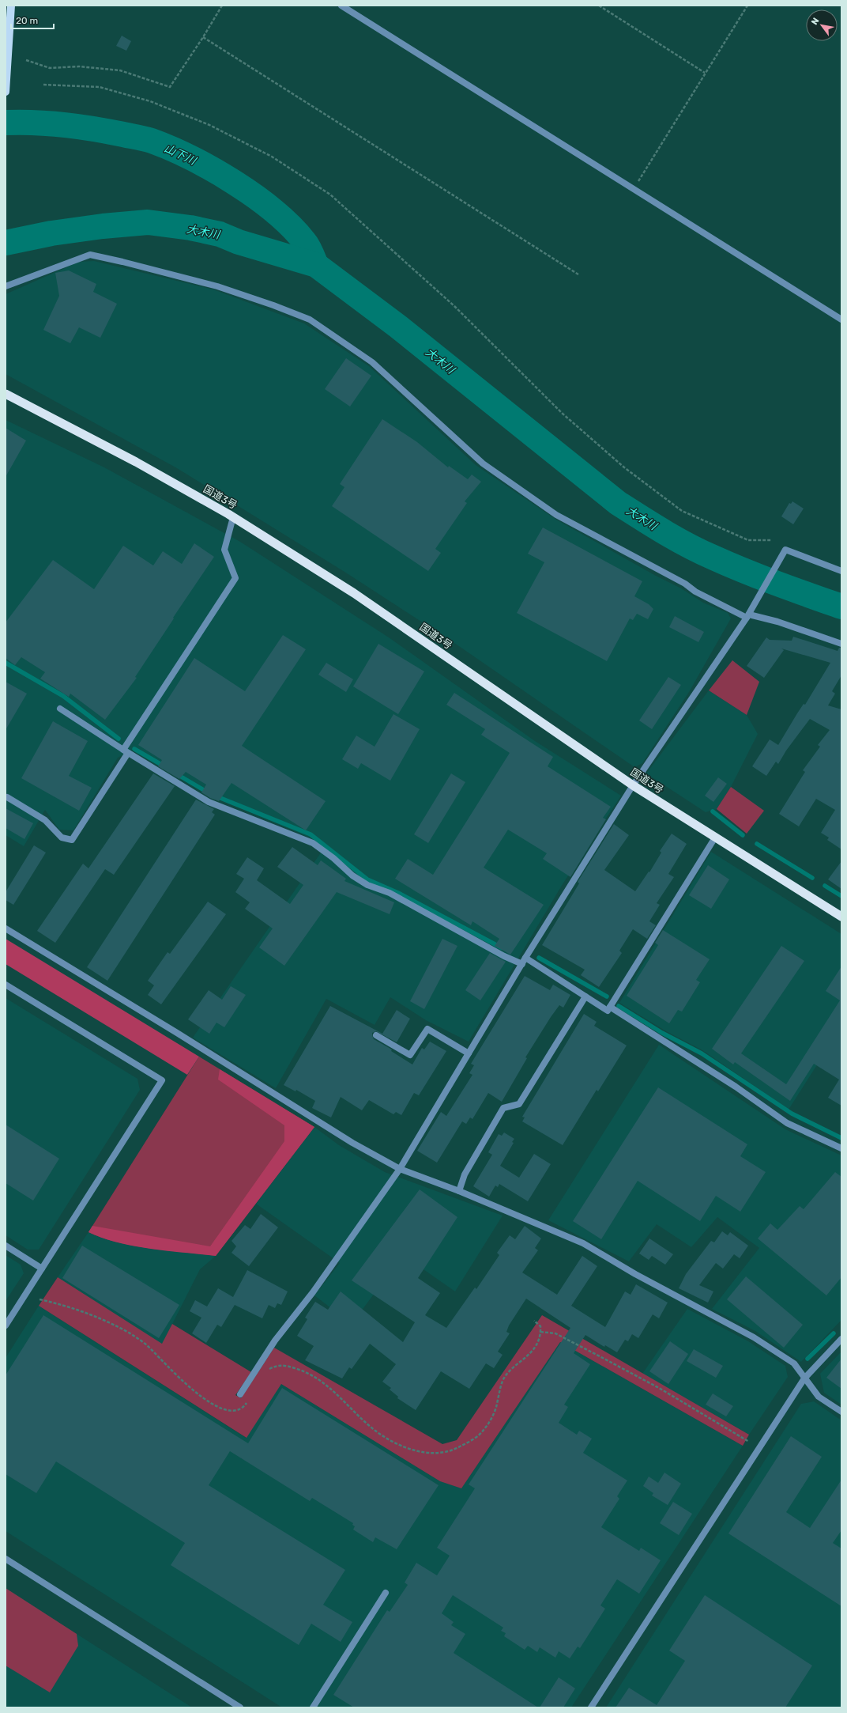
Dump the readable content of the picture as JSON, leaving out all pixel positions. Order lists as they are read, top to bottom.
{
  "streets": {
    "highway": ["国道3号"]
  },
  "water": ["山下川", "大木川"],
  "scale_bar": "20 m",
  "north": "top left"
}
